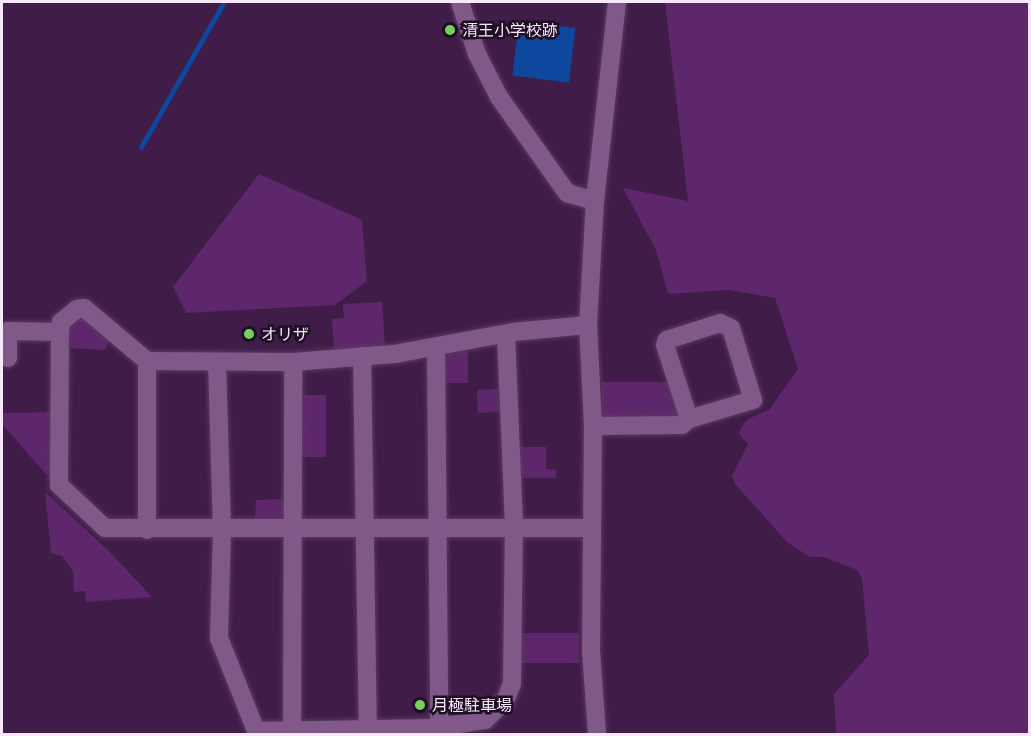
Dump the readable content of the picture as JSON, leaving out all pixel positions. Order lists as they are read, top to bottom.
{
  "places": ["清王小学校跡", "オリザ", "月極駐車場"]
}
